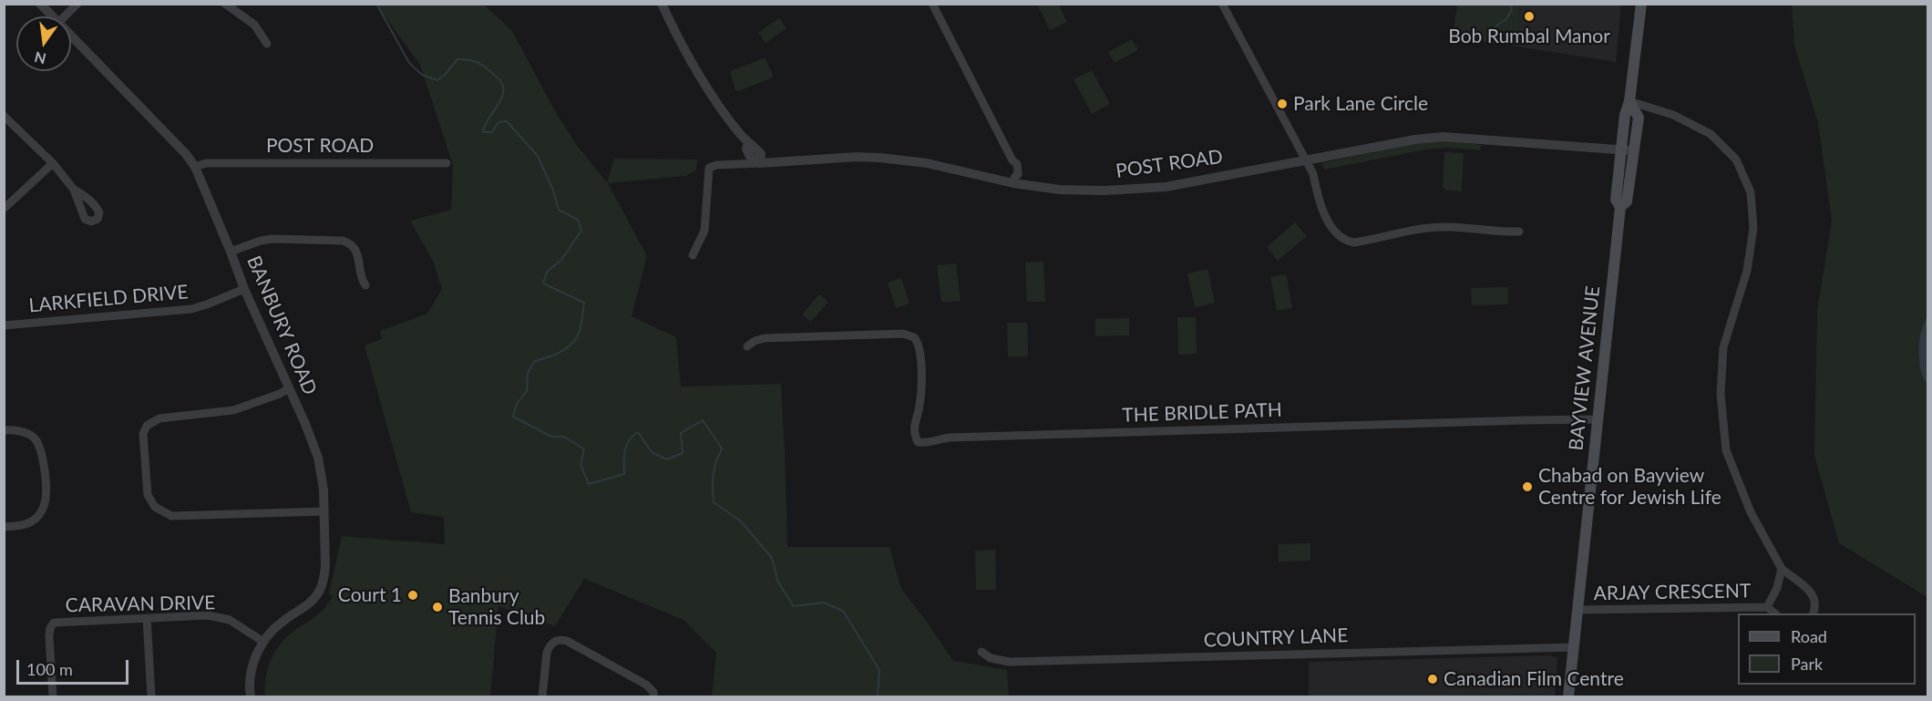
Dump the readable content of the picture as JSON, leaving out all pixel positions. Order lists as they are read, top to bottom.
{
  "streets": {
    "main road": ["BAYVIEW AVENUE"],
    "street": [
      "POST ROAD",
      "LARKFIELD DRIVE",
      "BANBURY ROAD",
      "THE BRIDLE PATH",
      "ARJAY CRESCENT",
      "CARAVAN DRIVE",
      "COUNTRY LANE"
    ]
  },
  "crossings": [
    ["POST ROAD", "BANBURY ROAD"],
    ["POST ROAD", "BAYVIEW AVENUE"],
    ["LARKFIELD DRIVE", "BANBURY ROAD"],
    ["BANBURY ROAD", "CARAVAN DRIVE"],
    ["BAYVIEW AVENUE", "THE BRIDLE PATH"],
    ["BAYVIEW AVENUE", "ARJAY CRESCENT"],
    ["BAYVIEW AVENUE", "COUNTRY LANE"]
  ],
  "places": [
    "Bob Rumbal Manor",
    "Park Lane Circle",
    "Chabad on Bayview Centre for Jewish Life",
    "Court 1",
    "Banbury Tennis Club",
    "Canadian Film Centre"
  ],
  "legend": ["Road", "Park"],
  "scale_bar": "100 m",
  "north": "bottom"
}
